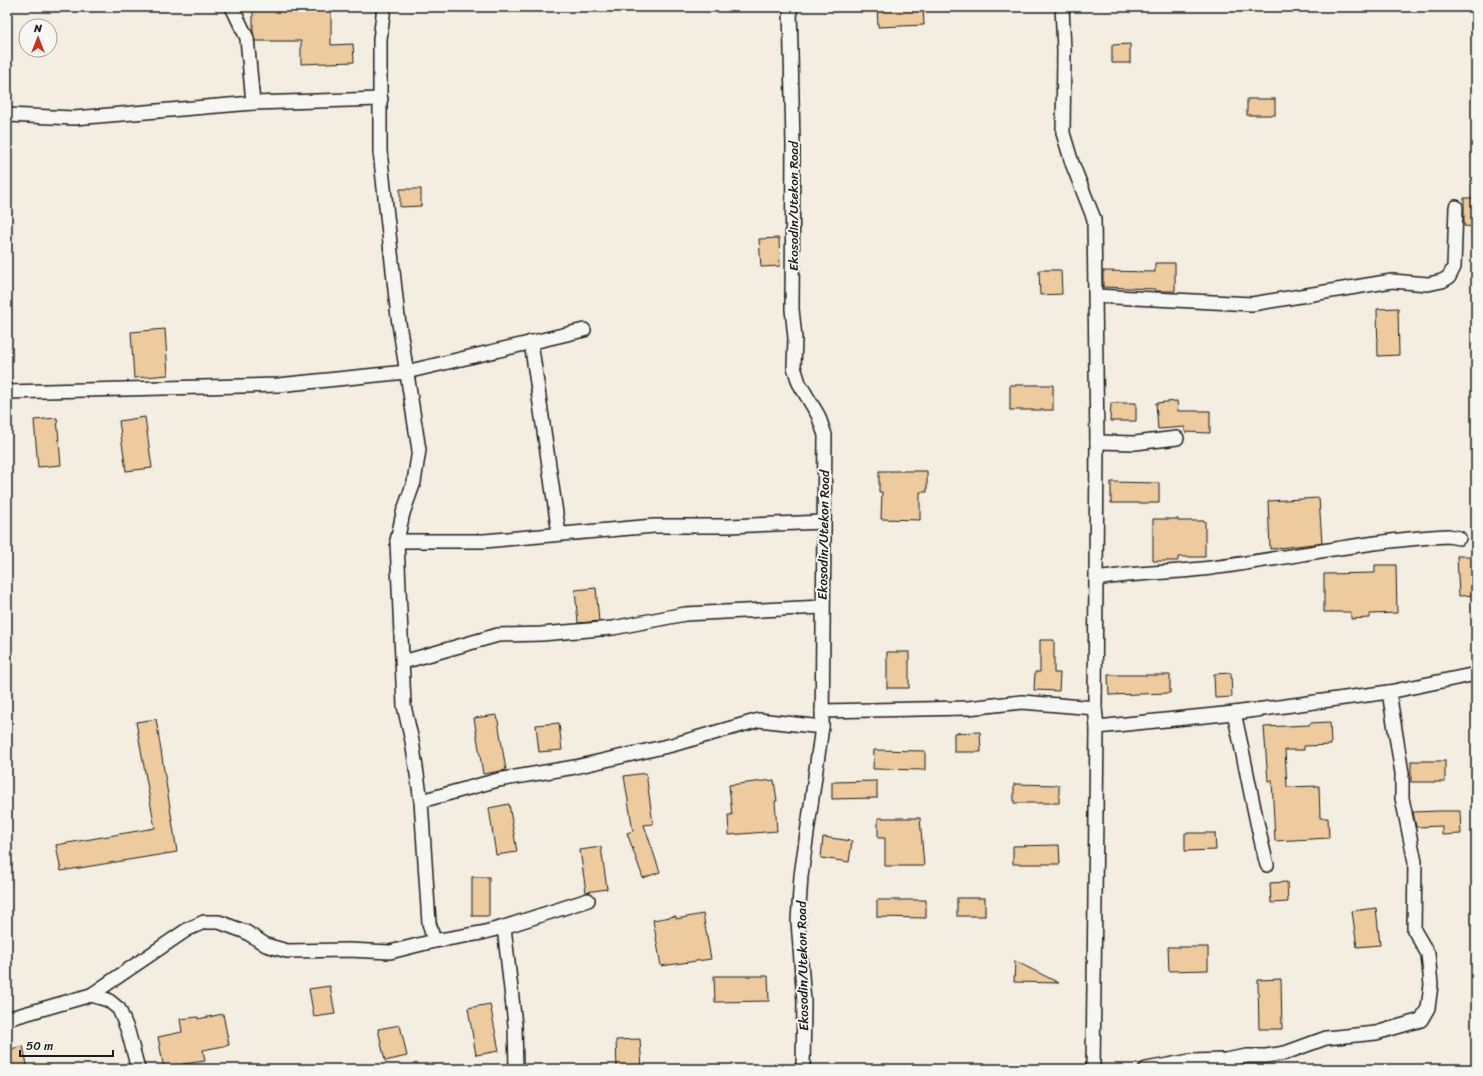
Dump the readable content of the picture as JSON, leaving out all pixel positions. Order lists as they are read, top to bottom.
{
  "streets": {
    "street": ["Ekosodin/Utekon Road"]
  },
  "scale_bar": "50 m",
  "north": "top"
}
